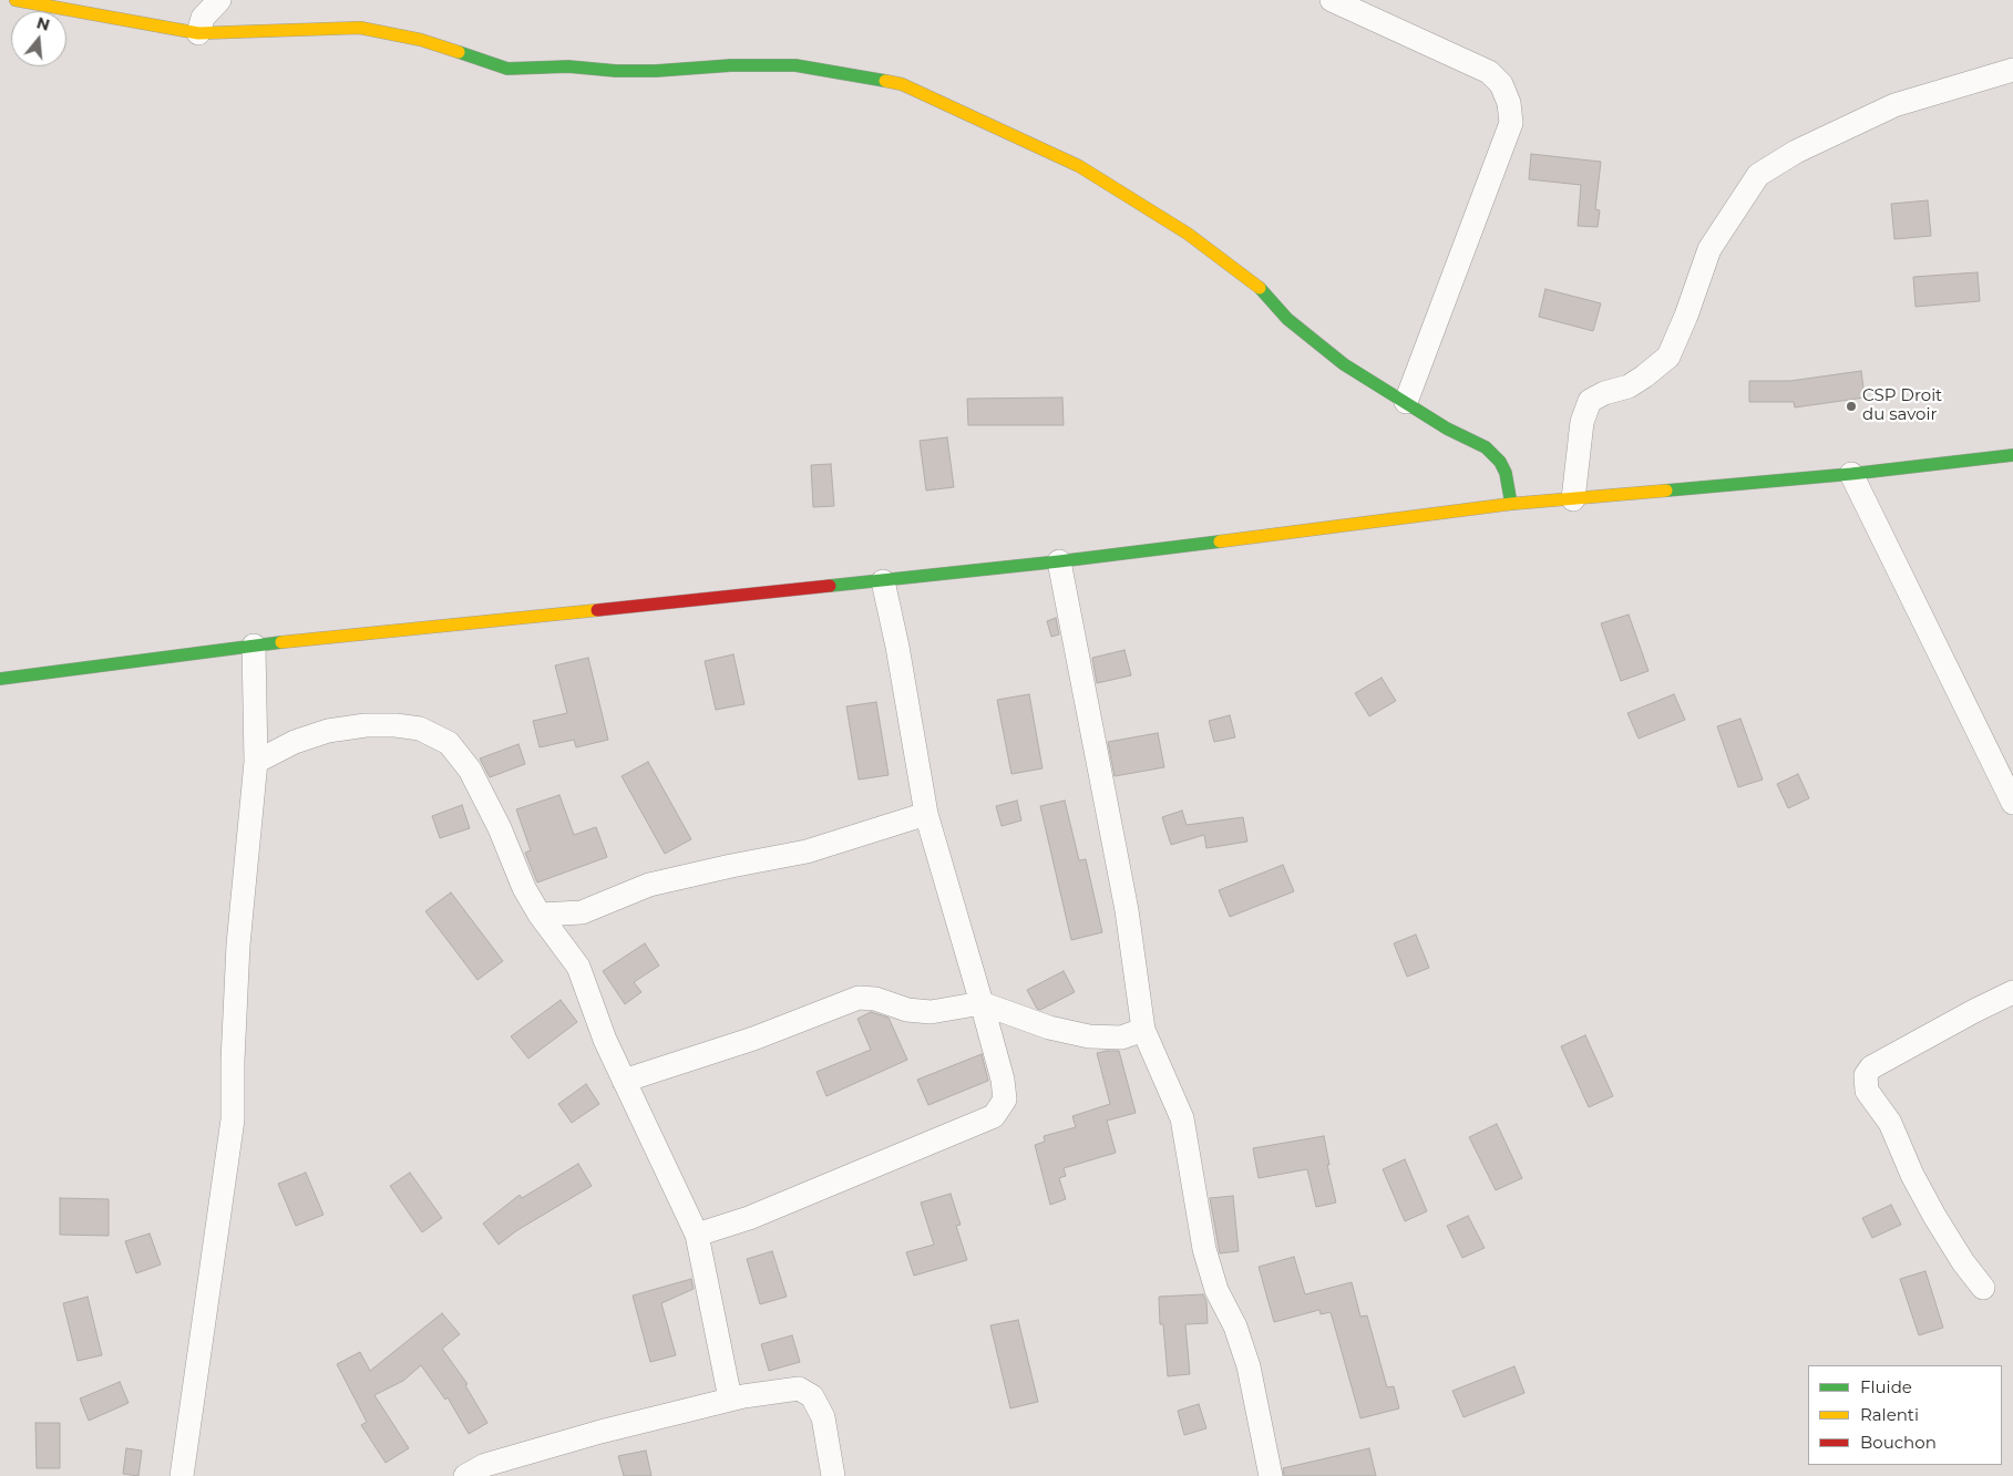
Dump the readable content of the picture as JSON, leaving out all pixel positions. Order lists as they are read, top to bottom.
{
  "places": ["CSP Droit du savoir"],
  "legend": ["Fluide", "Ralenti", "Bouchon"],
  "north": "top"
}
